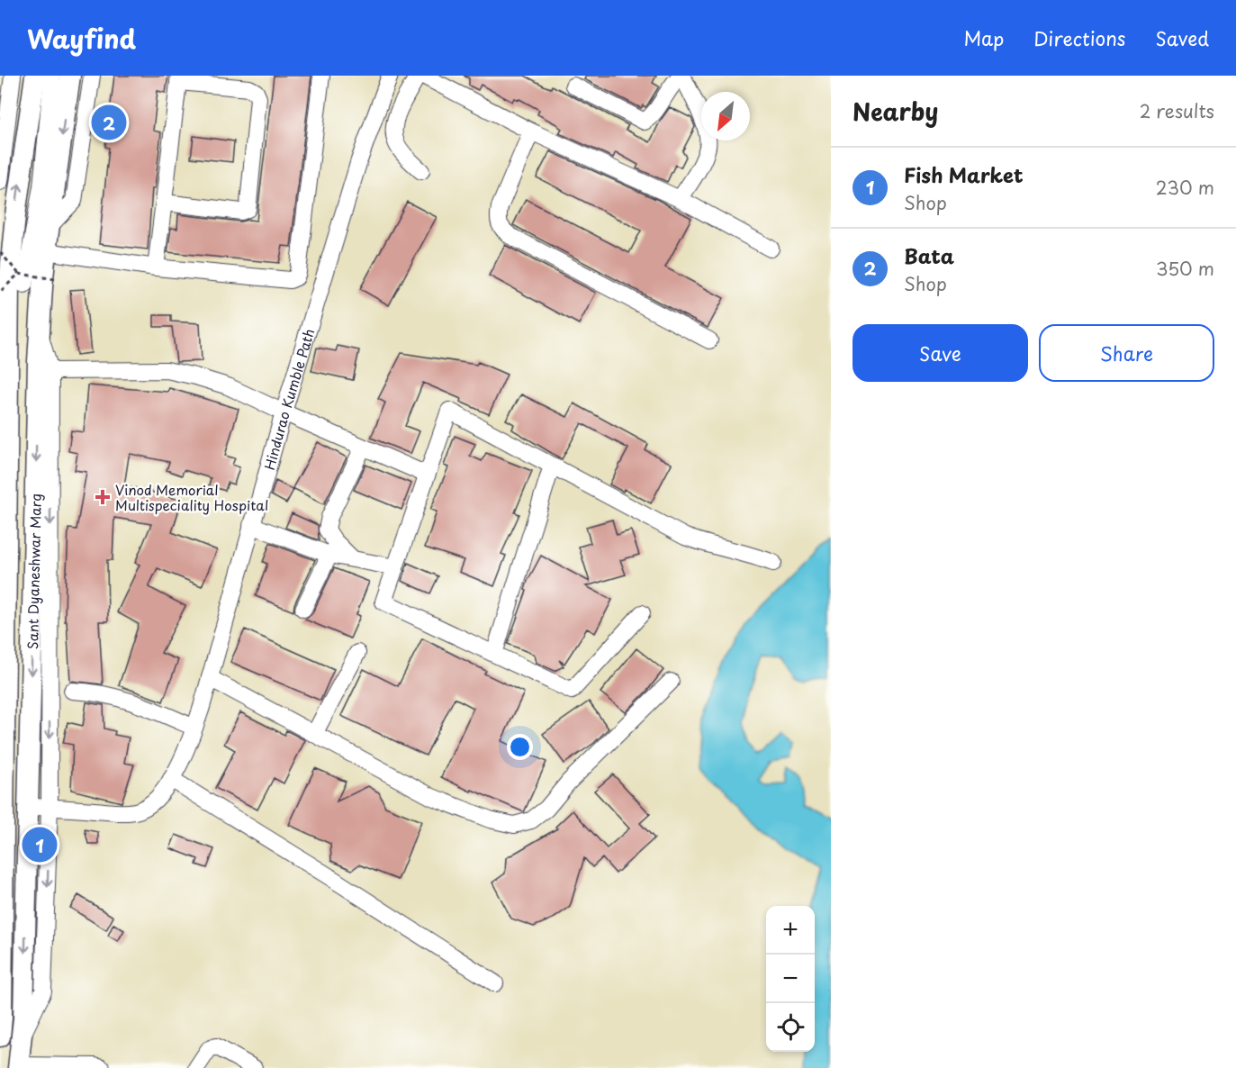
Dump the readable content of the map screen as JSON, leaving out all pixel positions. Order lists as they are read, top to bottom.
{
  "streets": {
    "main road": ["Sant Dyaneshwar Marg"],
    "street": ["Hindurao Kumble Path"]
  },
  "crossings": [
    ["Hindurao Kumble Path", "Sant Dyaneshwar Marg"]
  ],
  "places": {
    "health": ["Vinod Memorial Multispeciality Hospital"]
  },
  "north": "bottom left",
  "page": {
    "header": "Wayfind",
    "nav": ["Map", "Directions", "Saved"],
    "heading": ["Nearby", "2 results"],
    "pins": ["2", "1"],
    "list": [
      {
        "mark": "1",
        "name": "Fish Market",
        "note": "Shop",
        "value": "230 m"
      },
      {
        "mark": "2",
        "name": "Bata",
        "note": "Shop",
        "value": "350 m"
      }
    ],
    "buttons": ["Save", "Share"],
    "map_buttons": ["+", "−"]
  }
}
